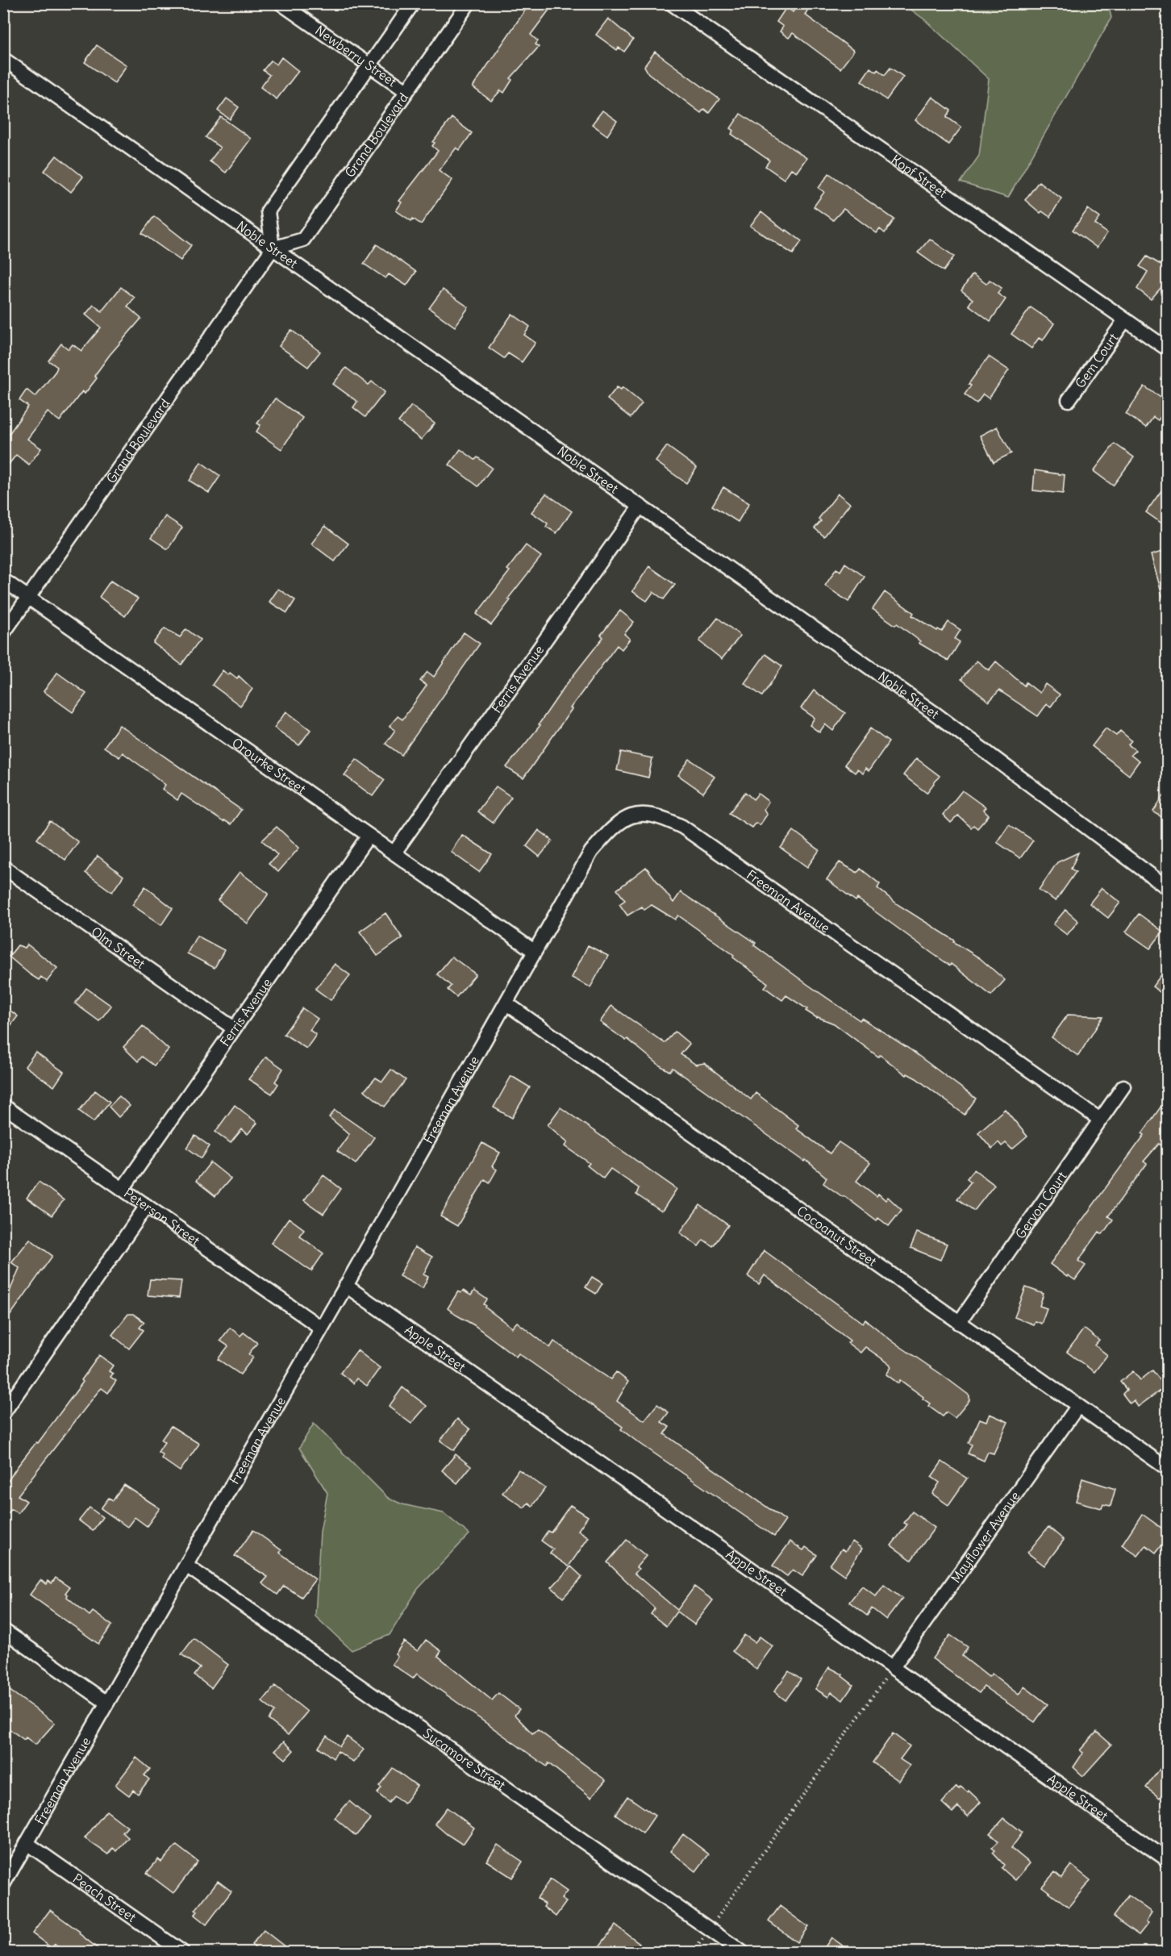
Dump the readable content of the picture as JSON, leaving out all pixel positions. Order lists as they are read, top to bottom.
{
  "streets": {
    "street": [
      "Newberry Street",
      "Grand Boulevard",
      "Kopf Street",
      "Noble Street",
      "Gem Court",
      "Ferris Avenue",
      "Orourke Street",
      "Freeman Avenue",
      "Olm Street",
      "Gervon Court",
      "Peterson Street",
      "Cocoanut Street",
      "Apple Street",
      "Mayflower Avenue",
      "Sycamore Street",
      "Peach Street"
    ]
  },
  "crossings": [
    ["Newberry Street", "Grand Boulevard"],
    ["Grand Boulevard", "Noble Street"],
    ["Grand Boulevard", "Orourke Street"],
    ["Kopf Street", "Gem Court"],
    ["Noble Street", "Ferris Avenue"],
    ["Ferris Avenue", "Orourke Street"],
    ["Ferris Avenue", "Olm Street"],
    ["Ferris Avenue", "Peterson Street"],
    ["Orourke Street", "Freeman Avenue"],
    ["Freeman Avenue", "Gervon Court"],
    ["Freeman Avenue", "Peterson Street"],
    ["Freeman Avenue", "Cocoanut Street"],
    ["Freeman Avenue", "Apple Street"],
    ["Freeman Avenue", "Sycamore Street"],
    ["Freeman Avenue", "Peach Street"],
    ["Gervon Court", "Cocoanut Street"],
    ["Cocoanut Street", "Mayflower Avenue"],
    ["Apple Street", "Mayflower Avenue"]
  ]
}
